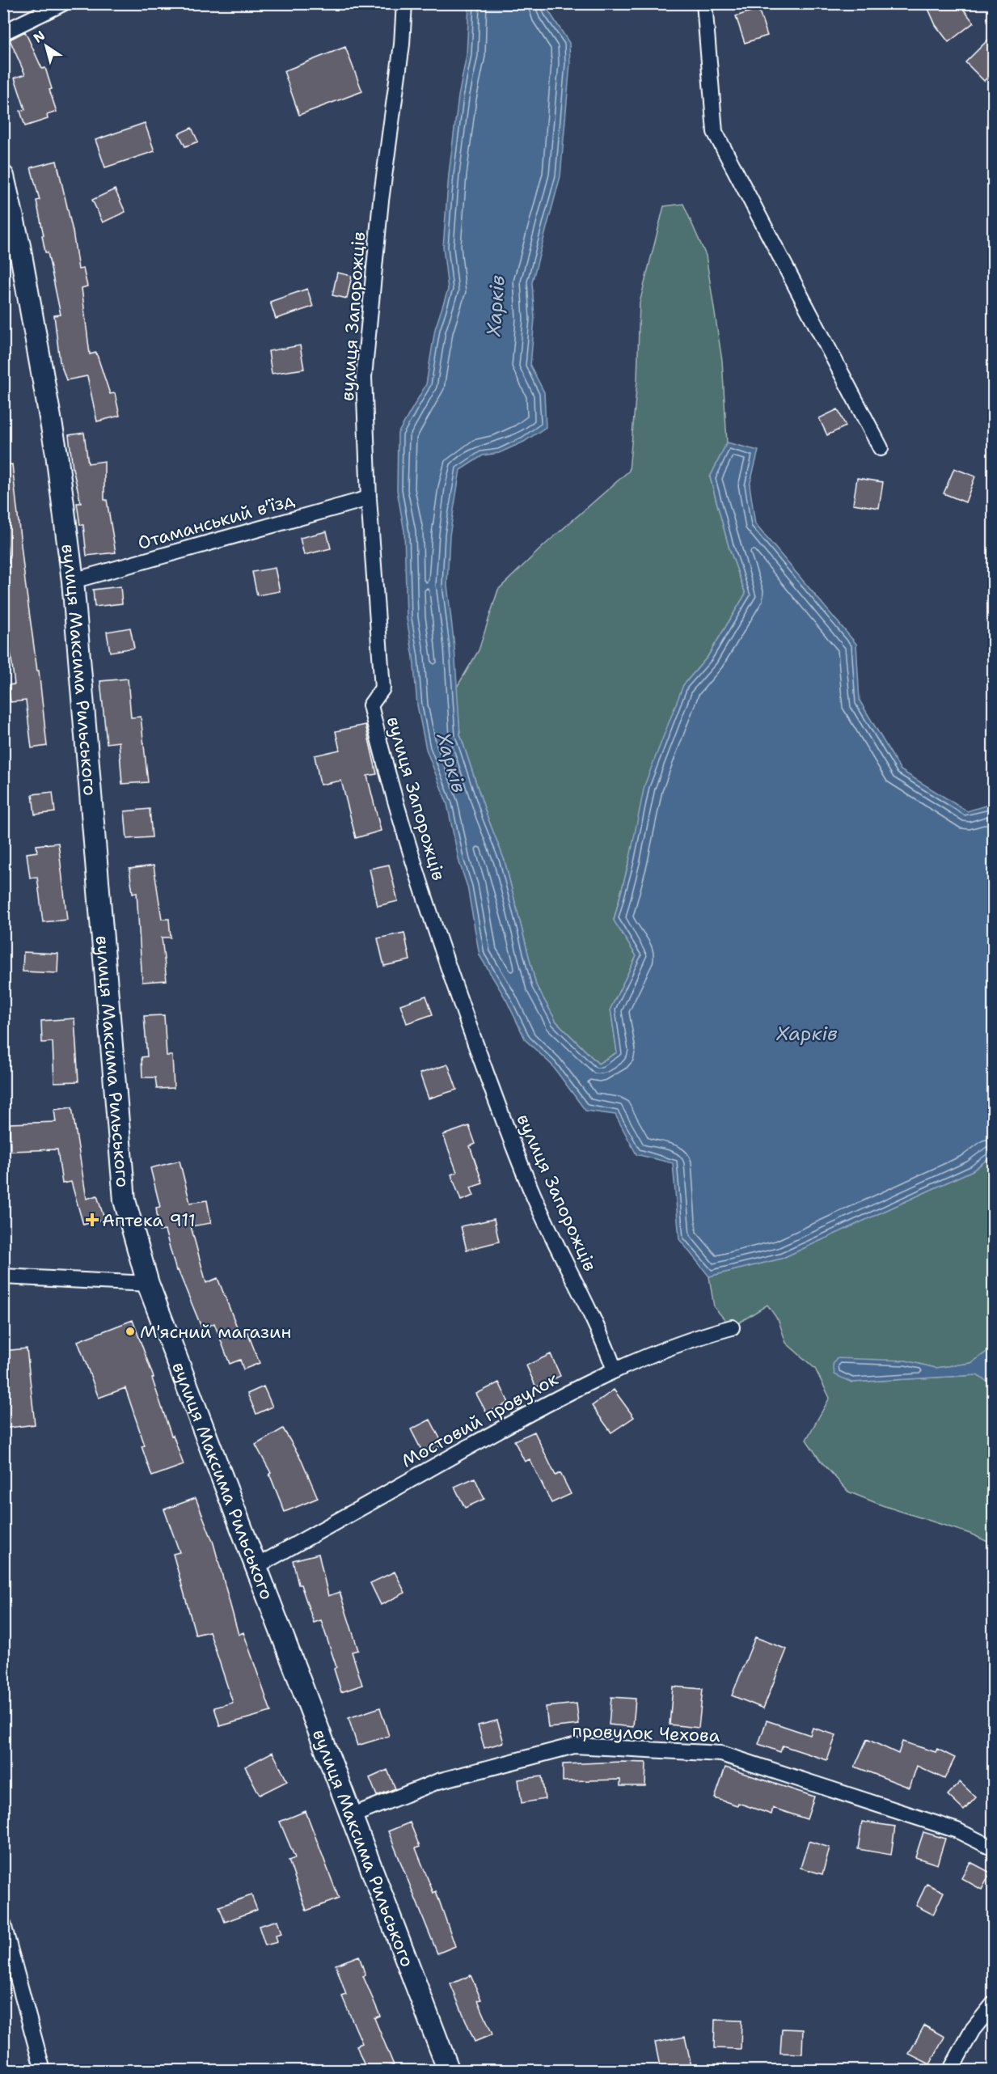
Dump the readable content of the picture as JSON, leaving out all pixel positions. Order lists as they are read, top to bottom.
{
  "streets": {
    "main road": ["вулиця Максима Рильського"],
    "street": [
      "вулиця Запорожців",
      "Отаманський в'їзд",
      "Мостовий провулок",
      "провулок Чехова"
    ]
  },
  "crossings": [
    ["вулиця Запорожців", "Отаманський в'їзд"],
    ["вулиця Запорожців", "Мостовий провулок"],
    ["Отаманський в'їзд", "вулиця Максима Рильського"],
    ["вулиця Максима Рильського", "Мостовий провулок"],
    ["вулиця Максима Рильського", "провулок Чехова"]
  ],
  "water": ["Харків"],
  "places": {
    "health": ["Аптека 911"],
    "other": ["М'ясний магазин"]
  },
  "north": "top left"
}
